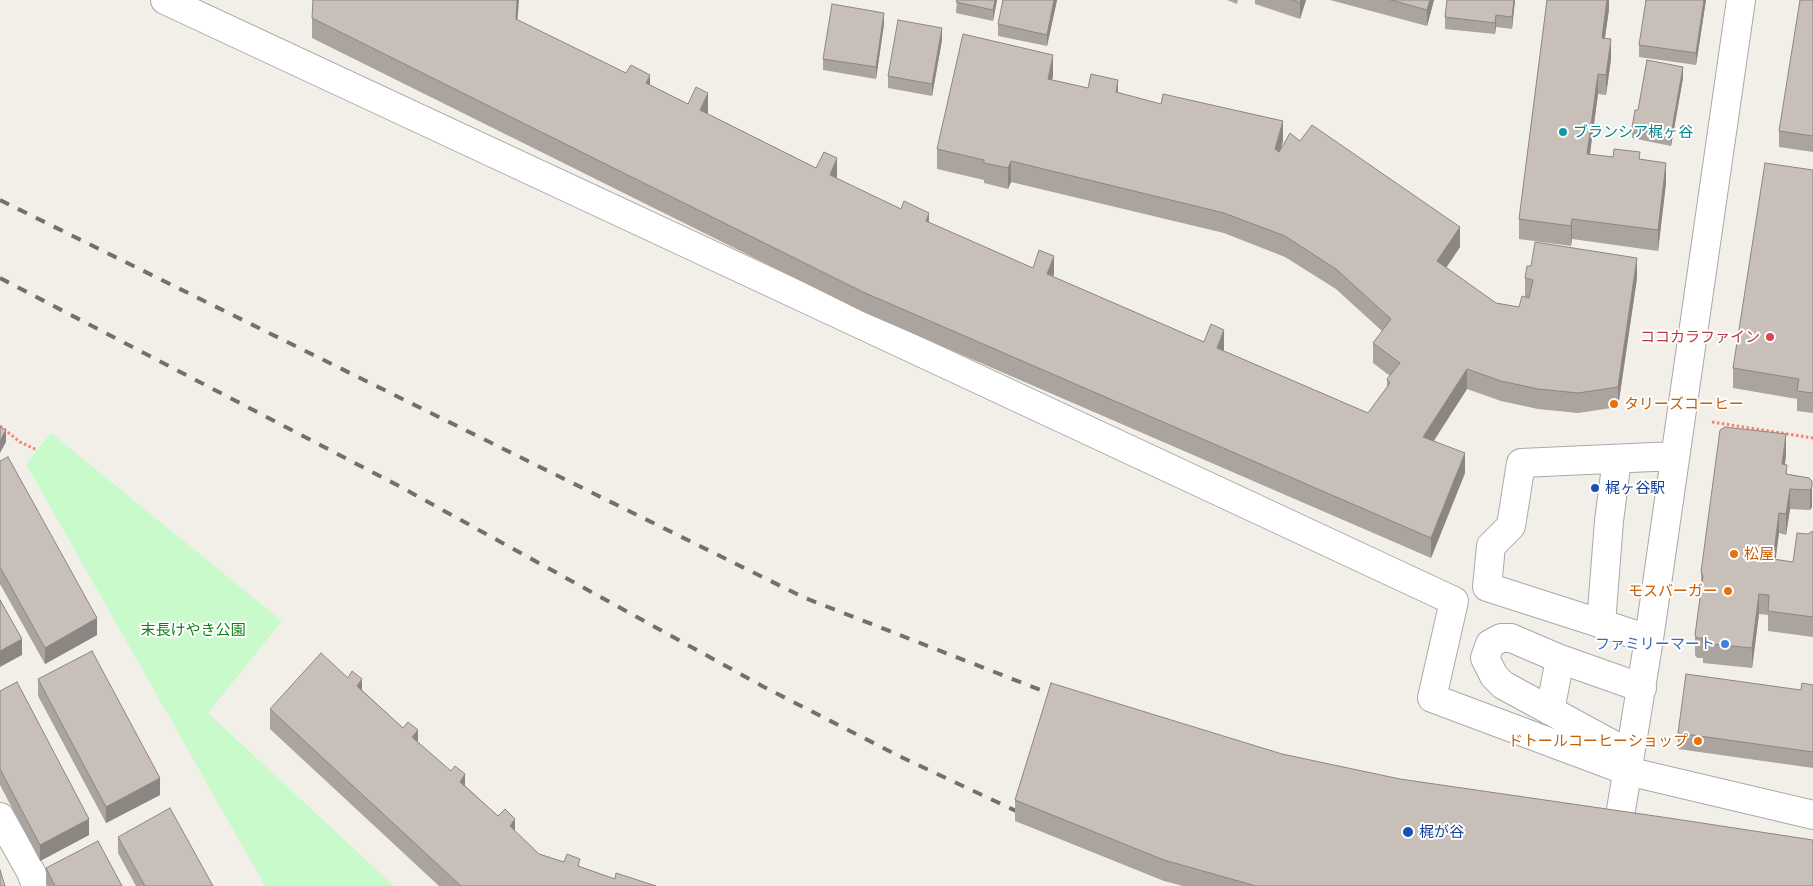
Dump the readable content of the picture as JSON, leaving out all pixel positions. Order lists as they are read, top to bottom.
{
  "parks": ["末長けやき公園"],
  "places": [
    "ブランシア梶ヶ谷",
    "ココカラファイン",
    "タリーズコーヒー",
    "梶ヶ谷駅",
    "松屋",
    "モスバーガー",
    "ファミリーマート",
    "ドトールコーヒーショップ",
    "梶が谷"
  ]
}
